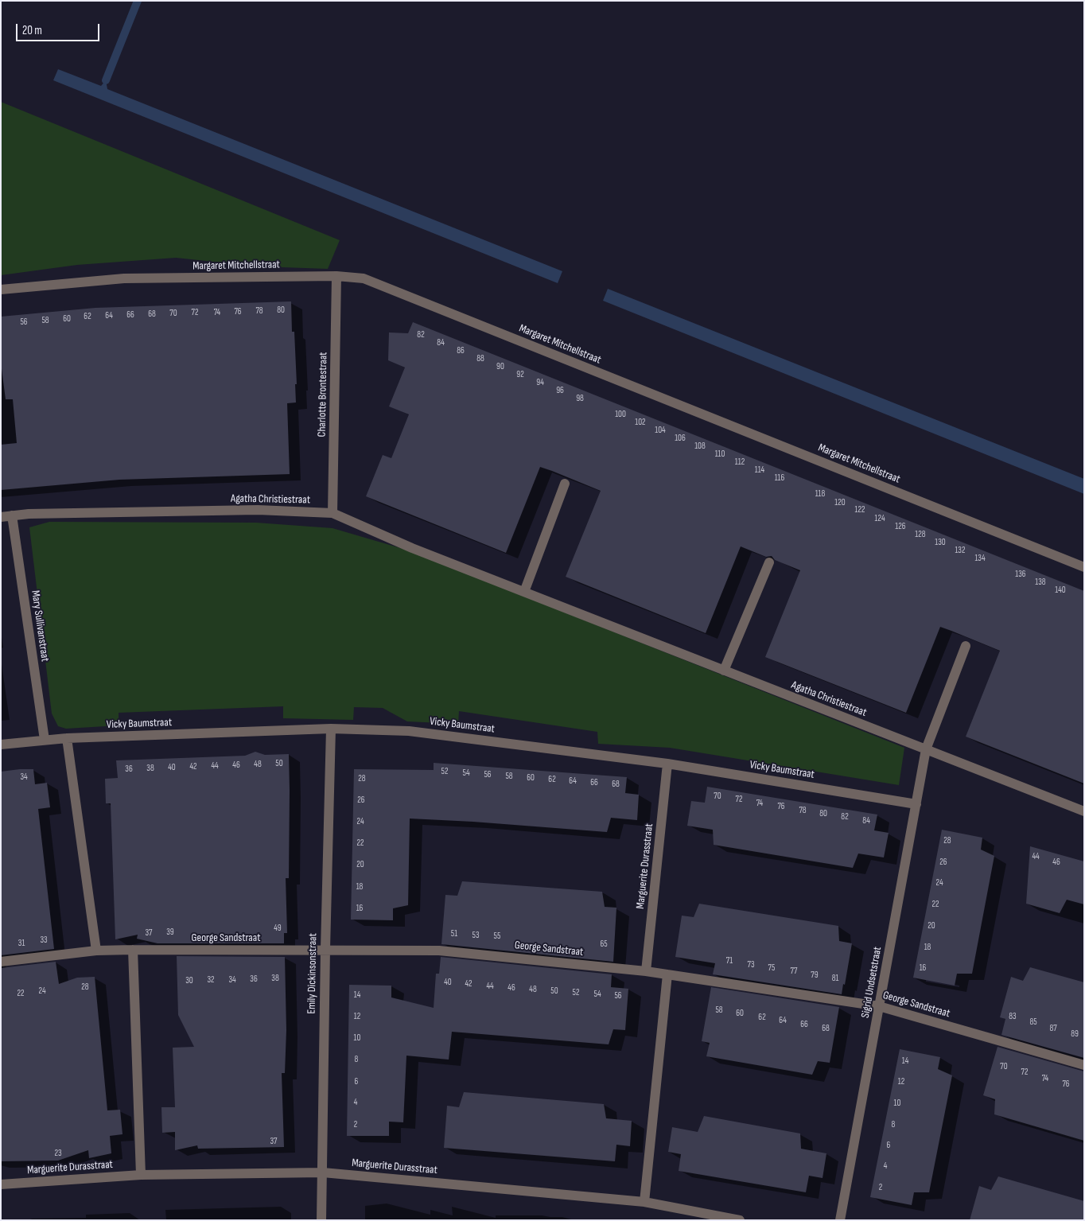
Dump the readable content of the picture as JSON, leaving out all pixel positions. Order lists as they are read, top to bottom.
{
  "streets": {
    "street": [
      "Margaret Mitchellstraat",
      "Charlotte Brontestraat",
      "Agatha Christiestraat",
      "Mary Sullivanstraat",
      "Vicky Baumstraat",
      "Marguerite Durasstraat",
      "George Sandstraat",
      "Emily Dickinsonstraat",
      "Sigrid Undsetstraat"
    ]
  },
  "crossings": [
    ["Margaret Mitchellstraat", "Charlotte Brontestraat"],
    ["Charlotte Brontestraat", "Agatha Christiestraat"],
    ["Agatha Christiestraat", "Mary Sullivanstraat"],
    ["Agatha Christiestraat", "Sigrid Undsetstraat"],
    ["Mary Sullivanstraat", "Vicky Baumstraat"],
    ["Vicky Baumstraat", "Marguerite Durasstraat"],
    ["Vicky Baumstraat", "Emily Dickinsonstraat"],
    ["Vicky Baumstraat", "Sigrid Undsetstraat"],
    ["Marguerite Durasstraat", "George Sandstraat"],
    ["Marguerite Durasstraat", "Emily Dickinsonstraat"],
    ["George Sandstraat", "Emily Dickinsonstraat"],
    ["George Sandstraat", "Sigrid Undsetstraat"]
  ],
  "house_numbers": [
    "80",
    "78",
    "76",
    "72",
    "74",
    "70",
    "68",
    "66",
    "64",
    "62",
    "60",
    "58",
    "56",
    "82",
    "84",
    "86",
    "88",
    "90",
    "92",
    "94",
    "96",
    "98",
    "100",
    "102",
    "104",
    "106",
    "108",
    "110",
    "112",
    "114",
    "116",
    "118",
    "120",
    "122",
    "124",
    "126",
    "128",
    "130",
    "132",
    "134",
    "136",
    "138",
    "140",
    "50",
    "48",
    "46",
    "44",
    "42",
    "40",
    "38",
    "36",
    "52",
    "54",
    "56",
    "58",
    "34",
    "60",
    "28",
    "62",
    "64",
    "66",
    "68",
    "70",
    "72",
    "26",
    "74",
    "76",
    "78",
    "80",
    "82",
    "84",
    "24",
    "28",
    "22",
    "44",
    "26",
    "46",
    "20",
    "24",
    "18",
    "22",
    "16",
    "20",
    "49",
    "39",
    "37",
    "51",
    "53",
    "55",
    "33",
    "31",
    "65",
    "18",
    "71",
    "73",
    "75",
    "16",
    "77",
    "79",
    "38",
    "81",
    "36",
    "32",
    "34",
    "30",
    "40",
    "42",
    "44",
    "28",
    "46",
    "48",
    "24",
    "50",
    "52",
    "22",
    "54",
    "14",
    "56",
    "58",
    "60",
    "12",
    "83",
    "62",
    "64",
    "85",
    "66",
    "68",
    "87",
    "89",
    "10",
    "8",
    "14",
    "70",
    "72",
    "74",
    "6",
    "12",
    "76",
    "4",
    "10",
    "2",
    "8",
    "37",
    "6",
    "23",
    "4",
    "2"
  ],
  "scale_bar": "20 m"
}
